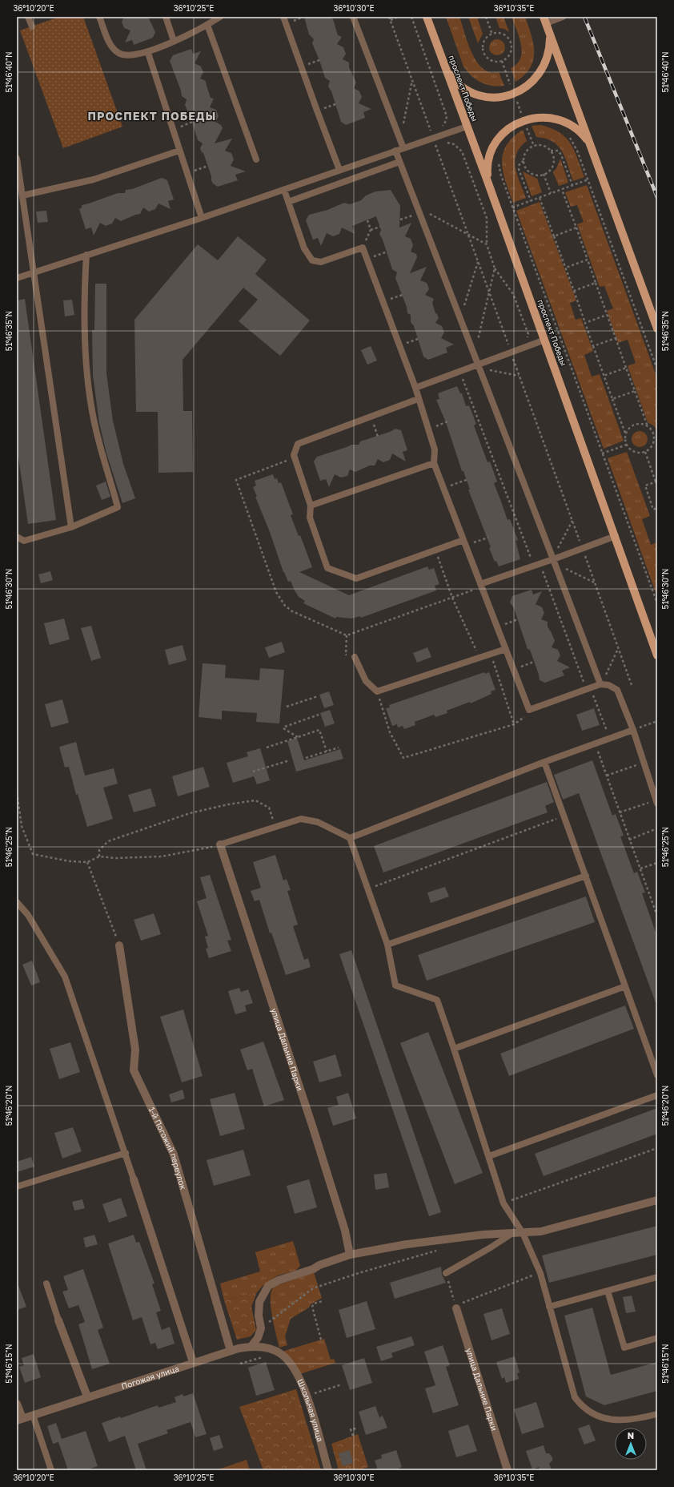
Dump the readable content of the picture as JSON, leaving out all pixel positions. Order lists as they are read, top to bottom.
{
  "streets": {
    "main road": ["проспект Победы"],
    "street": [
      "улица Дальние Парки",
      "1-й Погожий переулок",
      "Погожая улица",
      "Школьная улица"
    ]
  },
  "crossings": [
    ["1-й Погожий переулок", "Погожая улица"],
    ["Погожая улица", "Школьная улица"]
  ],
  "districts": ["ПРОСПЕКТ ПОБЕДЫ"],
  "north": "top",
  "coordinates": [
    "36°10'20\"E",
    "36°10'25\"E",
    "36°10'30\"E",
    "36°10'35\"E",
    "51°46'40\"N",
    "51°46'35\"N",
    "51°46'30\"N",
    "51°46'25\"N",
    "51°46'20\"N",
    "51°46'15\"N"
  ]
}
